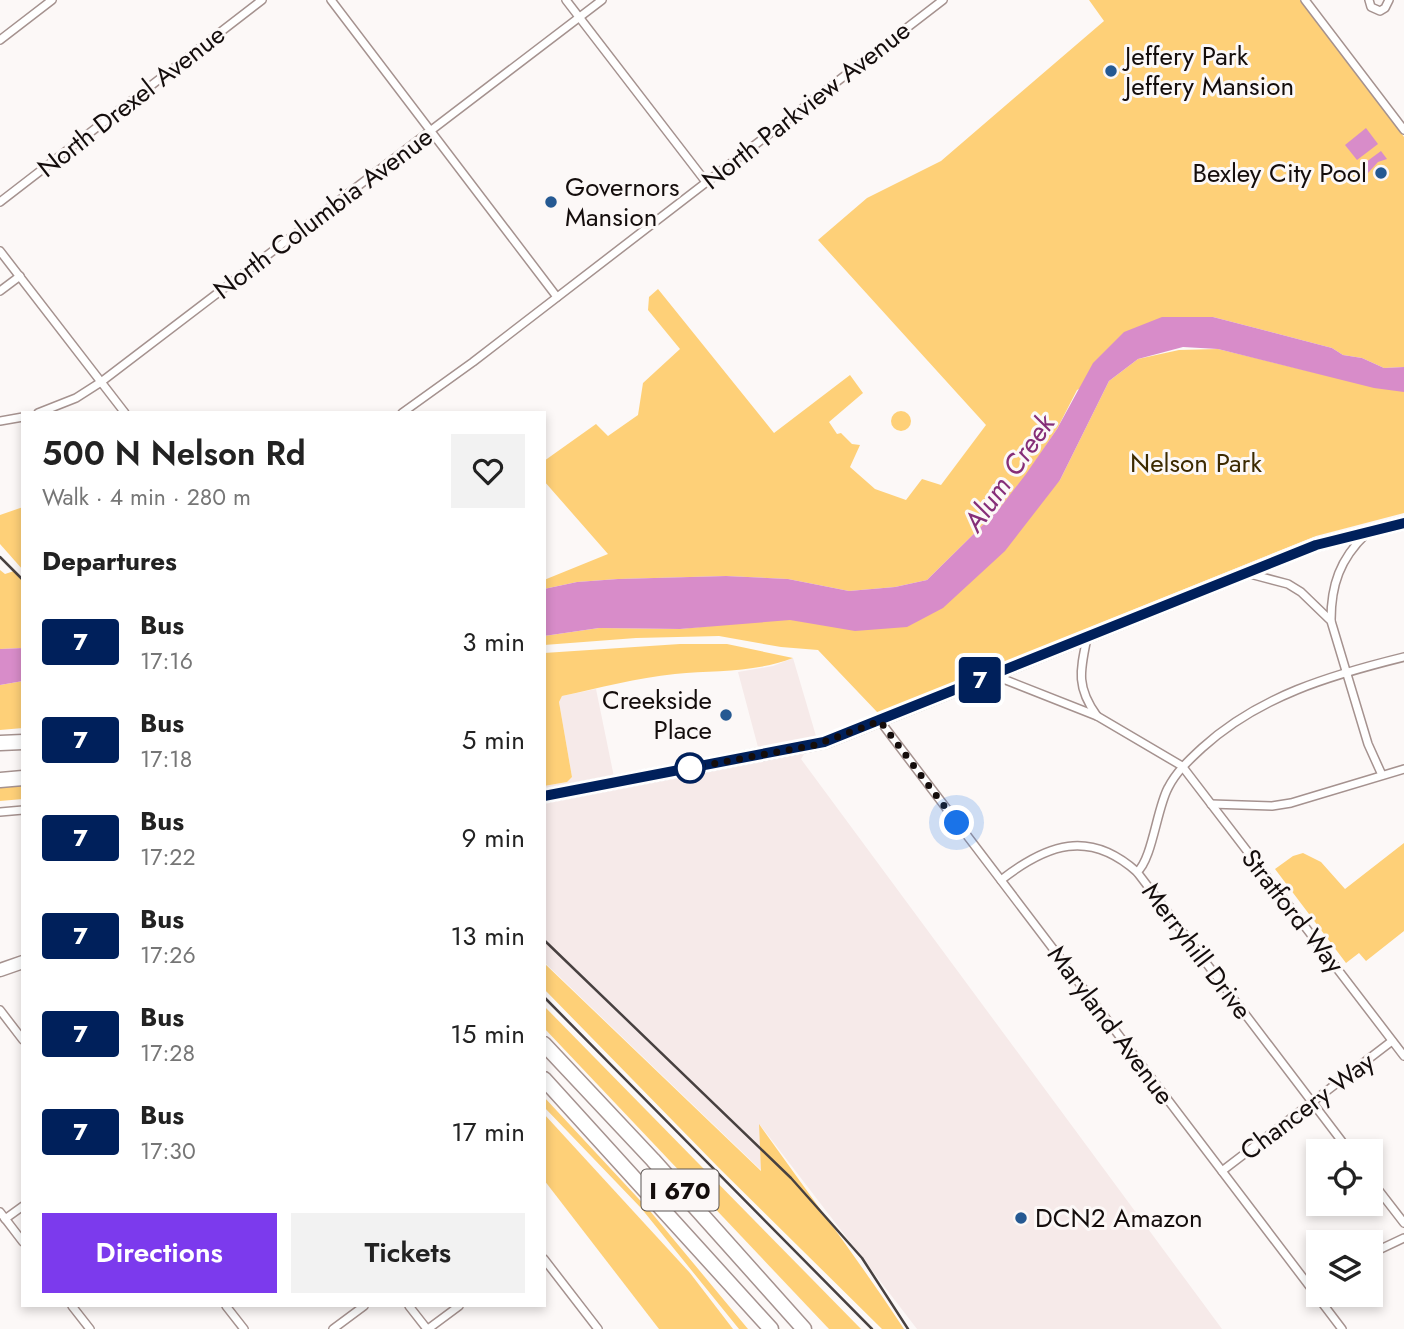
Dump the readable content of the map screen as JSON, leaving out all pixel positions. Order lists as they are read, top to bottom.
{
  "streets": {
    "highway": ["I 670"],
    "street": [
      "North Drexel Avenue",
      "North Parkview Avenue",
      "North Columbia Avenue",
      "Stratford Way",
      "Merryhill Drive",
      "Maryland Avenue",
      "Chancery Way"
    ]
  },
  "crossings": [
    ["Stratford Way", "Chancery Way"],
    ["Merryhill Drive", "Maryland Avenue"],
    ["Merryhill Drive", "Chancery Way"],
    ["Maryland Avenue", "Chancery Way"]
  ],
  "water": ["Alum Creek"],
  "parks": ["Nelson Park"],
  "places": [
    "Jeffery Park Jeffery Mansion",
    "Bexley City Pool",
    "Governors Mansion",
    "Creekside Place",
    "DCN2 Amazon"
  ],
  "lines": ["bus line 7"],
  "page": {
    "on_map": "7",
    "heading": [
      ["500 N Nelson Rd", "Walk · 4 min · 280 m"],
      "Departures"
    ],
    "list": [
      {
        "mark": "7",
        "name": "Bus",
        "note": "17:16",
        "value": "3 min"
      },
      {
        "mark": "7",
        "name": "Bus",
        "note": "17:18",
        "value": "5 min"
      },
      {
        "mark": "7",
        "name": "Bus",
        "note": "17:22",
        "value": "9 min"
      },
      {
        "mark": "7",
        "name": "Bus",
        "note": "17:26",
        "value": "13 min"
      },
      {
        "mark": "7",
        "name": "Bus",
        "note": "17:28",
        "value": "15 min"
      },
      {
        "mark": "7",
        "name": "Bus",
        "note": "17:30",
        "value": "17 min"
      }
    ],
    "buttons": ["Directions", "Tickets"]
  }
}
